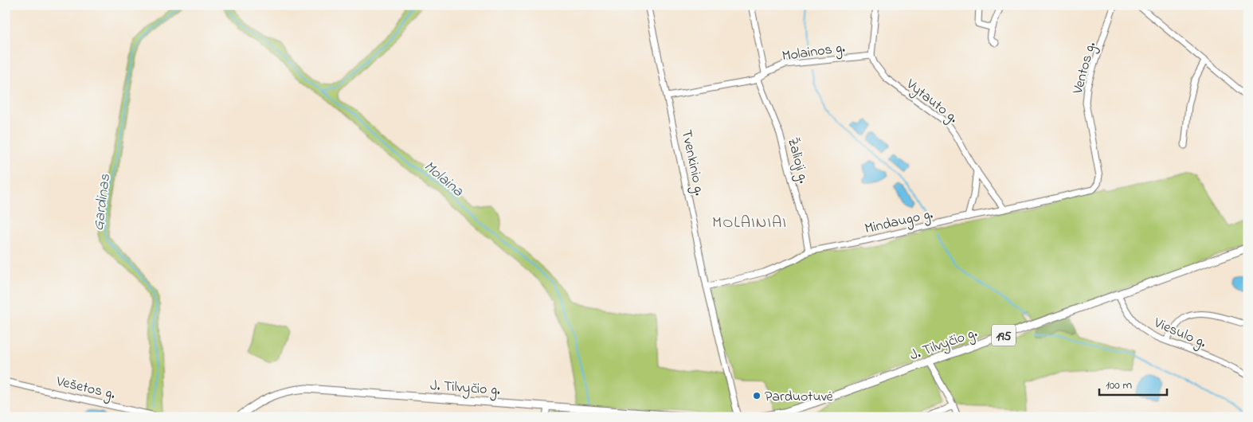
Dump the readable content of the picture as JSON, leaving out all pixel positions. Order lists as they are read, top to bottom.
{
  "streets": {
    "main road": ["195", "J. Tilvyčio g."],
    "street": [
      "Molainos g.",
      "Ventos g.",
      "Vytauto g.",
      "Žalioji g.",
      "Tvenkinio g.",
      "Mindaugo g.",
      "Viesulo g.",
      "Vešetos g."
    ]
  },
  "crossings": [
    ["Molainos g.", "Vytauto g."],
    ["Molainos g.", "Žalioji g."],
    ["Molainos g.", "Tvenkinio g."],
    ["Ventos g.", "Mindaugo g."],
    ["Vytauto g.", "Mindaugo g."],
    ["Žalioji g.", "Mindaugo g."],
    ["Tvenkinio g.", "Mindaugo g."],
    ["Viesulo g.", "J. Tilvyčio g."]
  ],
  "districts": ["MOLAINIAI"],
  "water": ["Molaina", "Gardinas"],
  "places": ["Parduotuvė"],
  "scale_bar": "100 m"
}
